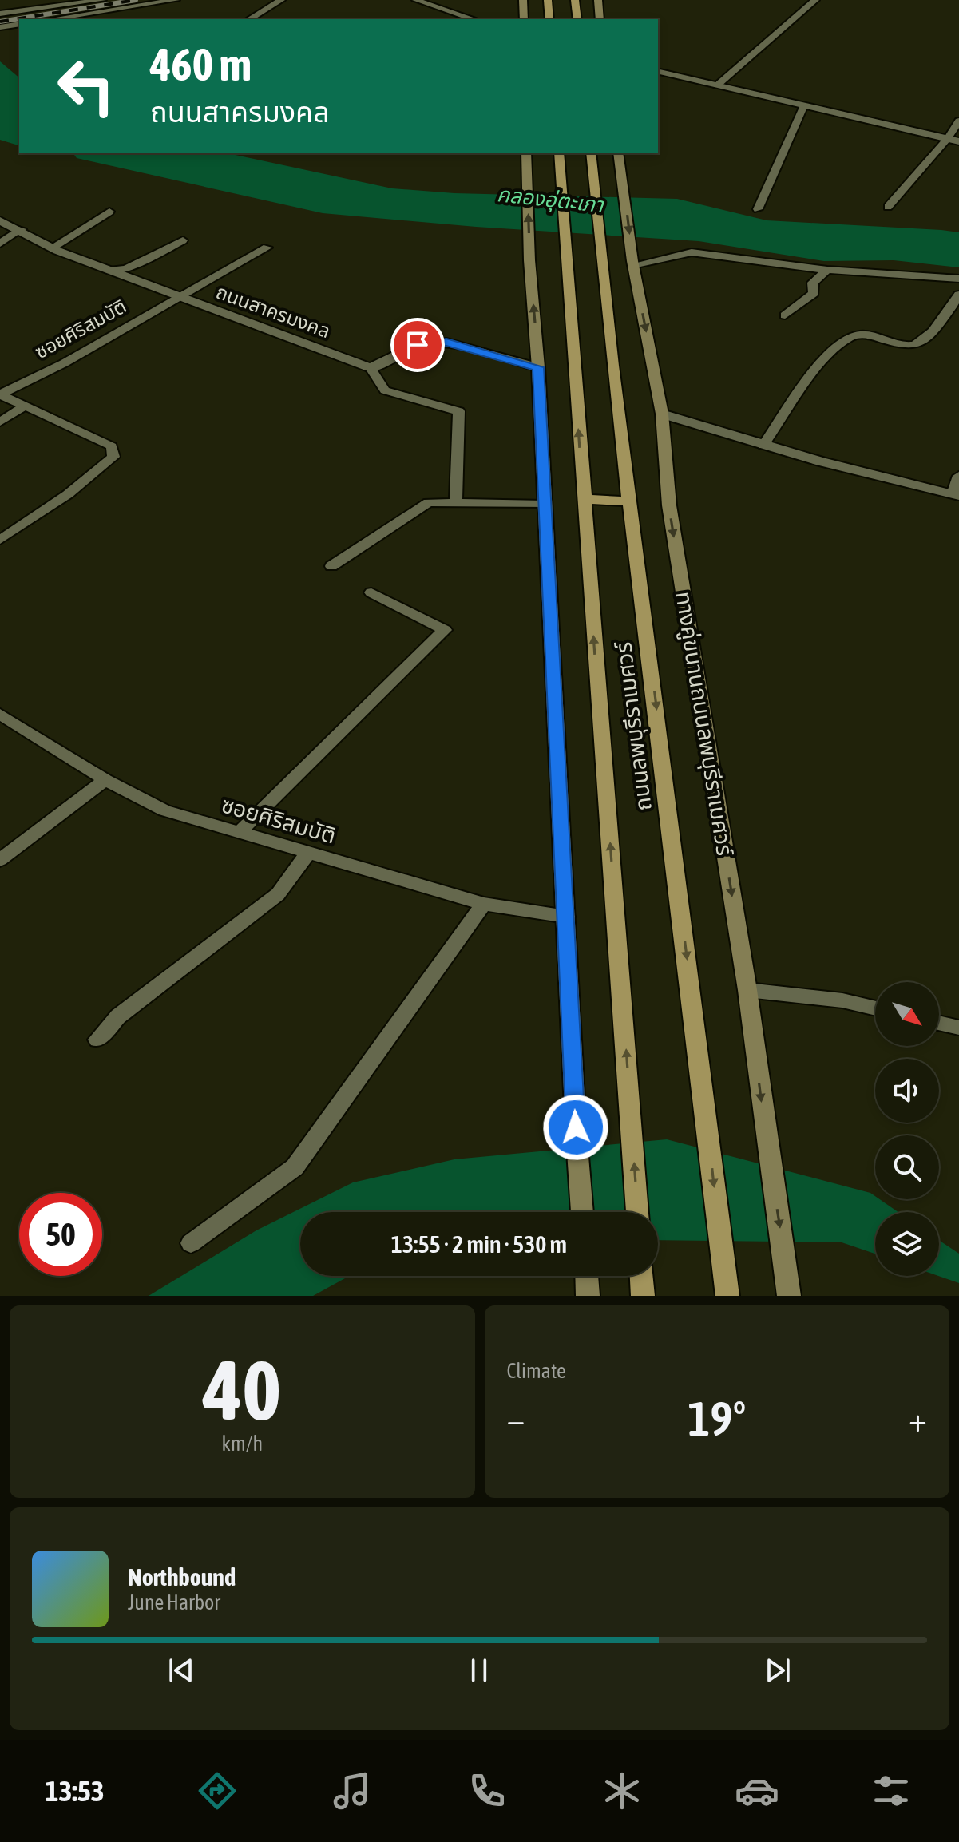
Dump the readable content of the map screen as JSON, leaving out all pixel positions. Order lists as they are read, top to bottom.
{
  "streets": {
    "main road": ["ทางคู่ขนานถนนลพบุรีราเมศวร์", "ถนนลพบุรีราเมศวร์"],
    "street": ["ถนนสาครมงคล", "ซอยศิริสมบัติ"]
  },
  "crossings": [
    ["ถนนสาครมงคล", "ซอยศิริสมบัติ"]
  ],
  "water": ["คลองอุ่ตะเภา"],
  "north": "bottom right",
  "page": {
    "turn": ["460 m", "ถนนสาครมงคล"],
    "limit": "50",
    "trip": "13:55 · 2 min · 530 m",
    "tile": [
      ["40", "km/h"],
      "Climate"
    ],
    "heat": ["−", "19°", "+"],
    "song": ["Northbound", "June Harbor"],
    "tabs": "13:53"
  }
}
